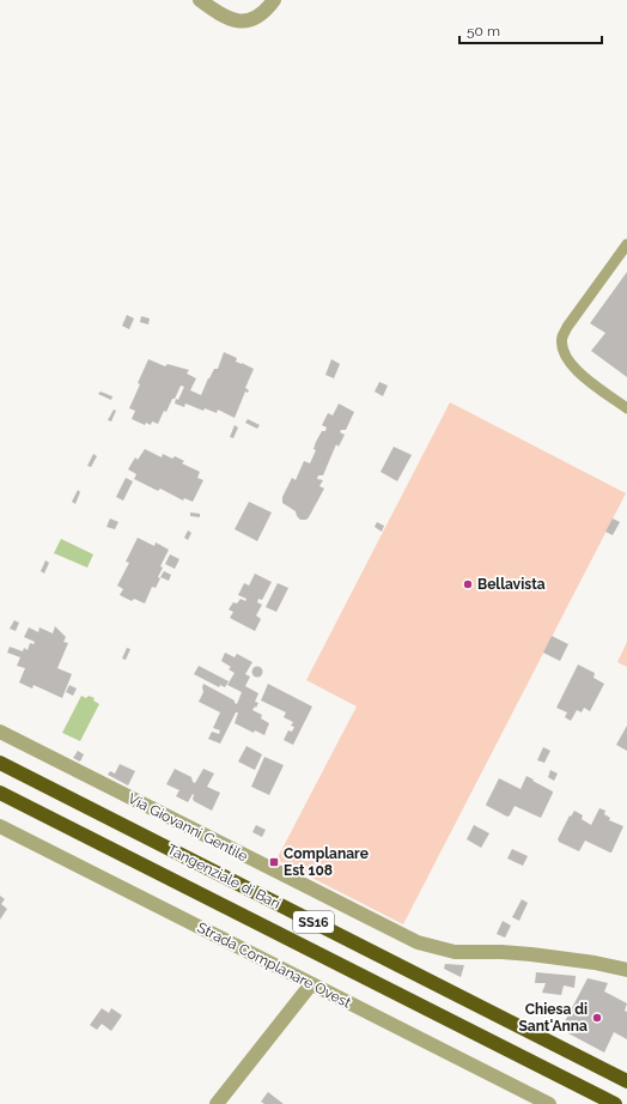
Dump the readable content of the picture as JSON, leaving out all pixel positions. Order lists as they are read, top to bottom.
{
  "streets": {
    "highway": ["Tangenziale di Bari", "SS16"],
    "street": ["Via Giovanni Gentile", "Strada Complanare Ovest"]
  },
  "places": {
    "other": ["Bellavista", "Chiesa di Sant'Anna"],
    "transit": ["Complanare Est 108"]
  },
  "scale_bar": "50 m"
}
